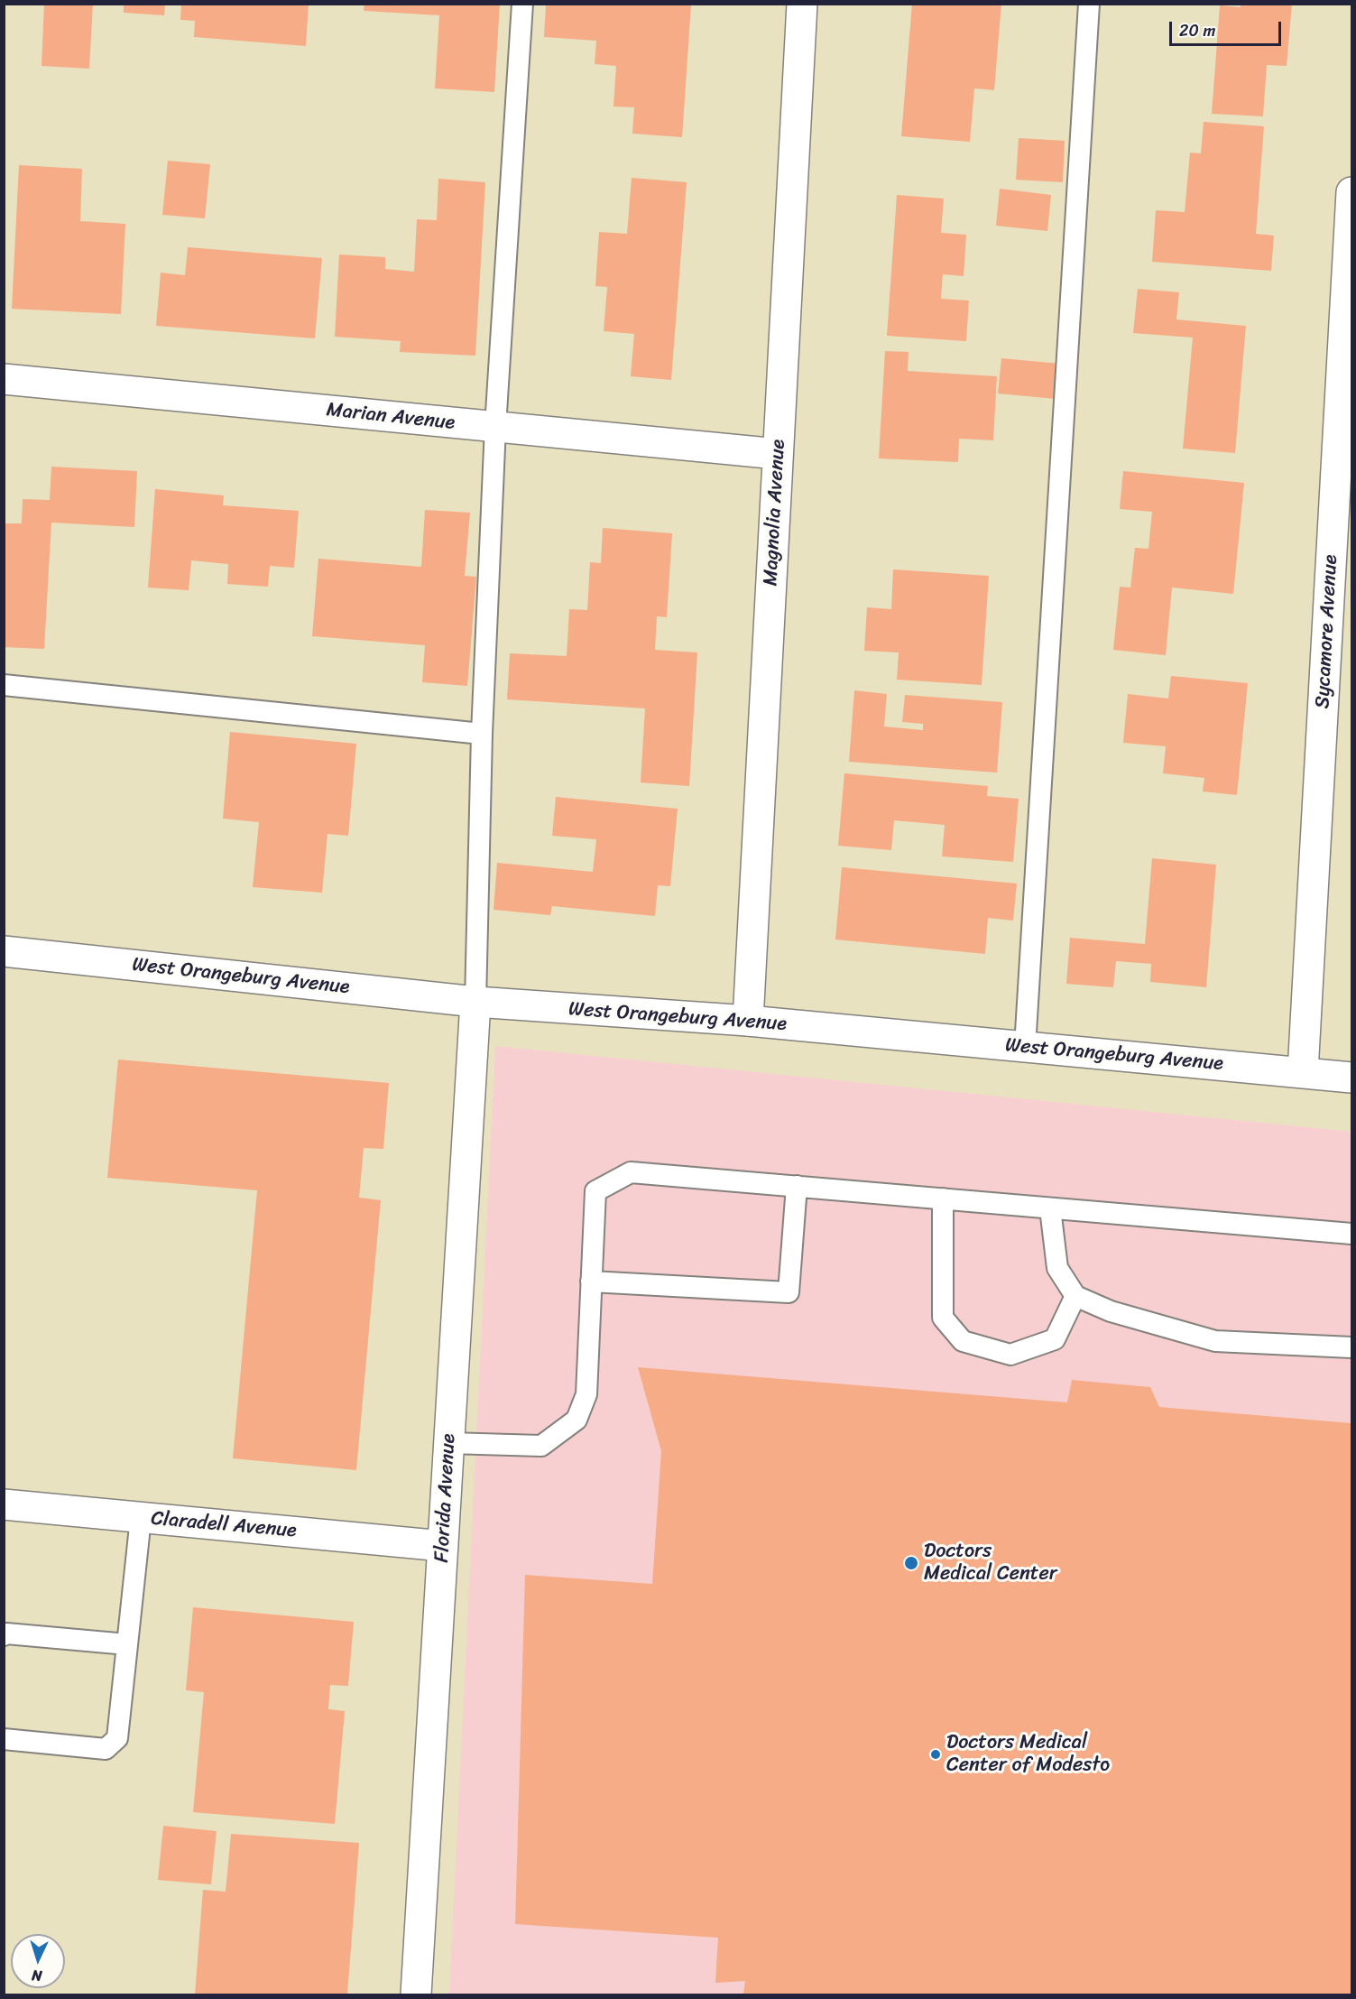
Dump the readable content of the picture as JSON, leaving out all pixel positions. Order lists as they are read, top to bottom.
{
  "streets": {
    "street": [
      "Marian Avenue",
      "Magnolia Avenue",
      "Sycamore Avenue",
      "West Orangeburg Avenue",
      "Florida Avenue",
      "Claradell Avenue"
    ]
  },
  "crossings": [
    ["Marian Avenue", "Magnolia Avenue"],
    ["Magnolia Avenue", "West Orangeburg Avenue"],
    ["Sycamore Avenue", "West Orangeburg Avenue"],
    ["West Orangeburg Avenue", "Florida Avenue"],
    ["Florida Avenue", "Claradell Avenue"]
  ],
  "places": ["Doctors Medical Center", "Doctors Medical Center of Modesto"],
  "scale_bar": "20 m",
  "north": "bottom"
}
